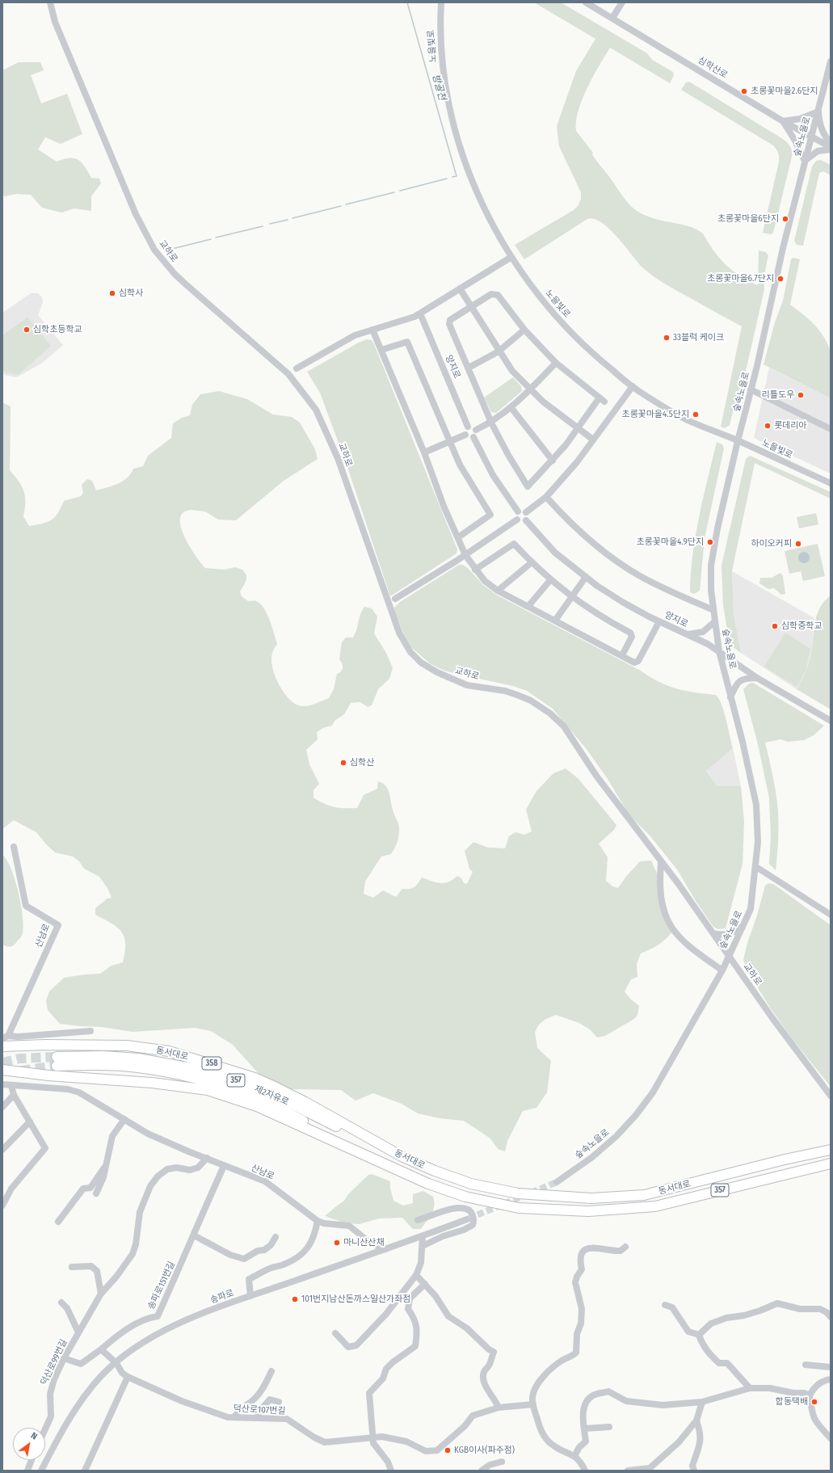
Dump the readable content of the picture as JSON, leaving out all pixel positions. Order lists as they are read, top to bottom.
{
  "streets": {
    "highway": [
      "동서대로",
      "358",
      "357",
      "제2자유로"
    ],
    "street": [
      "노을빛로",
      "심학산로",
      "숲속노을로",
      "교하로",
      "양지로",
      "산남로",
      "송파로151번길",
      "송파로",
      "덕산로99번길",
      "덕산로107번길"
    ]
  },
  "crossings": [
    ["노을빛로", "숲속노을로"],
    ["심학산로", "숲속노을로"],
    ["숲속노을로", "교하로"],
    ["숲속노을로", "양지로"],
    ["산남로", "송파로151번길"],
    ["산남로", "송파로"],
    ["산남로", "덕산로99번길"],
    ["동서대로", "제2자유로"],
    ["송파로", "덕산로107번길"]
  ],
  "water": ["방골천"],
  "places": [
    "초롱꽃마을2.6단지",
    "초롱꽃마을6단지",
    "초롱꽃마을6.7단지",
    "심학사",
    "심학초등학교",
    "33블럭 케이크",
    "리틀도우",
    "초롱꽃마을4.5단지",
    "롯데리아",
    "초롱꽃마을4.9단지",
    "하이오커피",
    "심학중학교",
    "심학산",
    "마니산산채",
    "101번지남산돈까스일산가좌점",
    "합동택배",
    "KGB이사(파주점)"
  ],
  "north": "top right"
}
